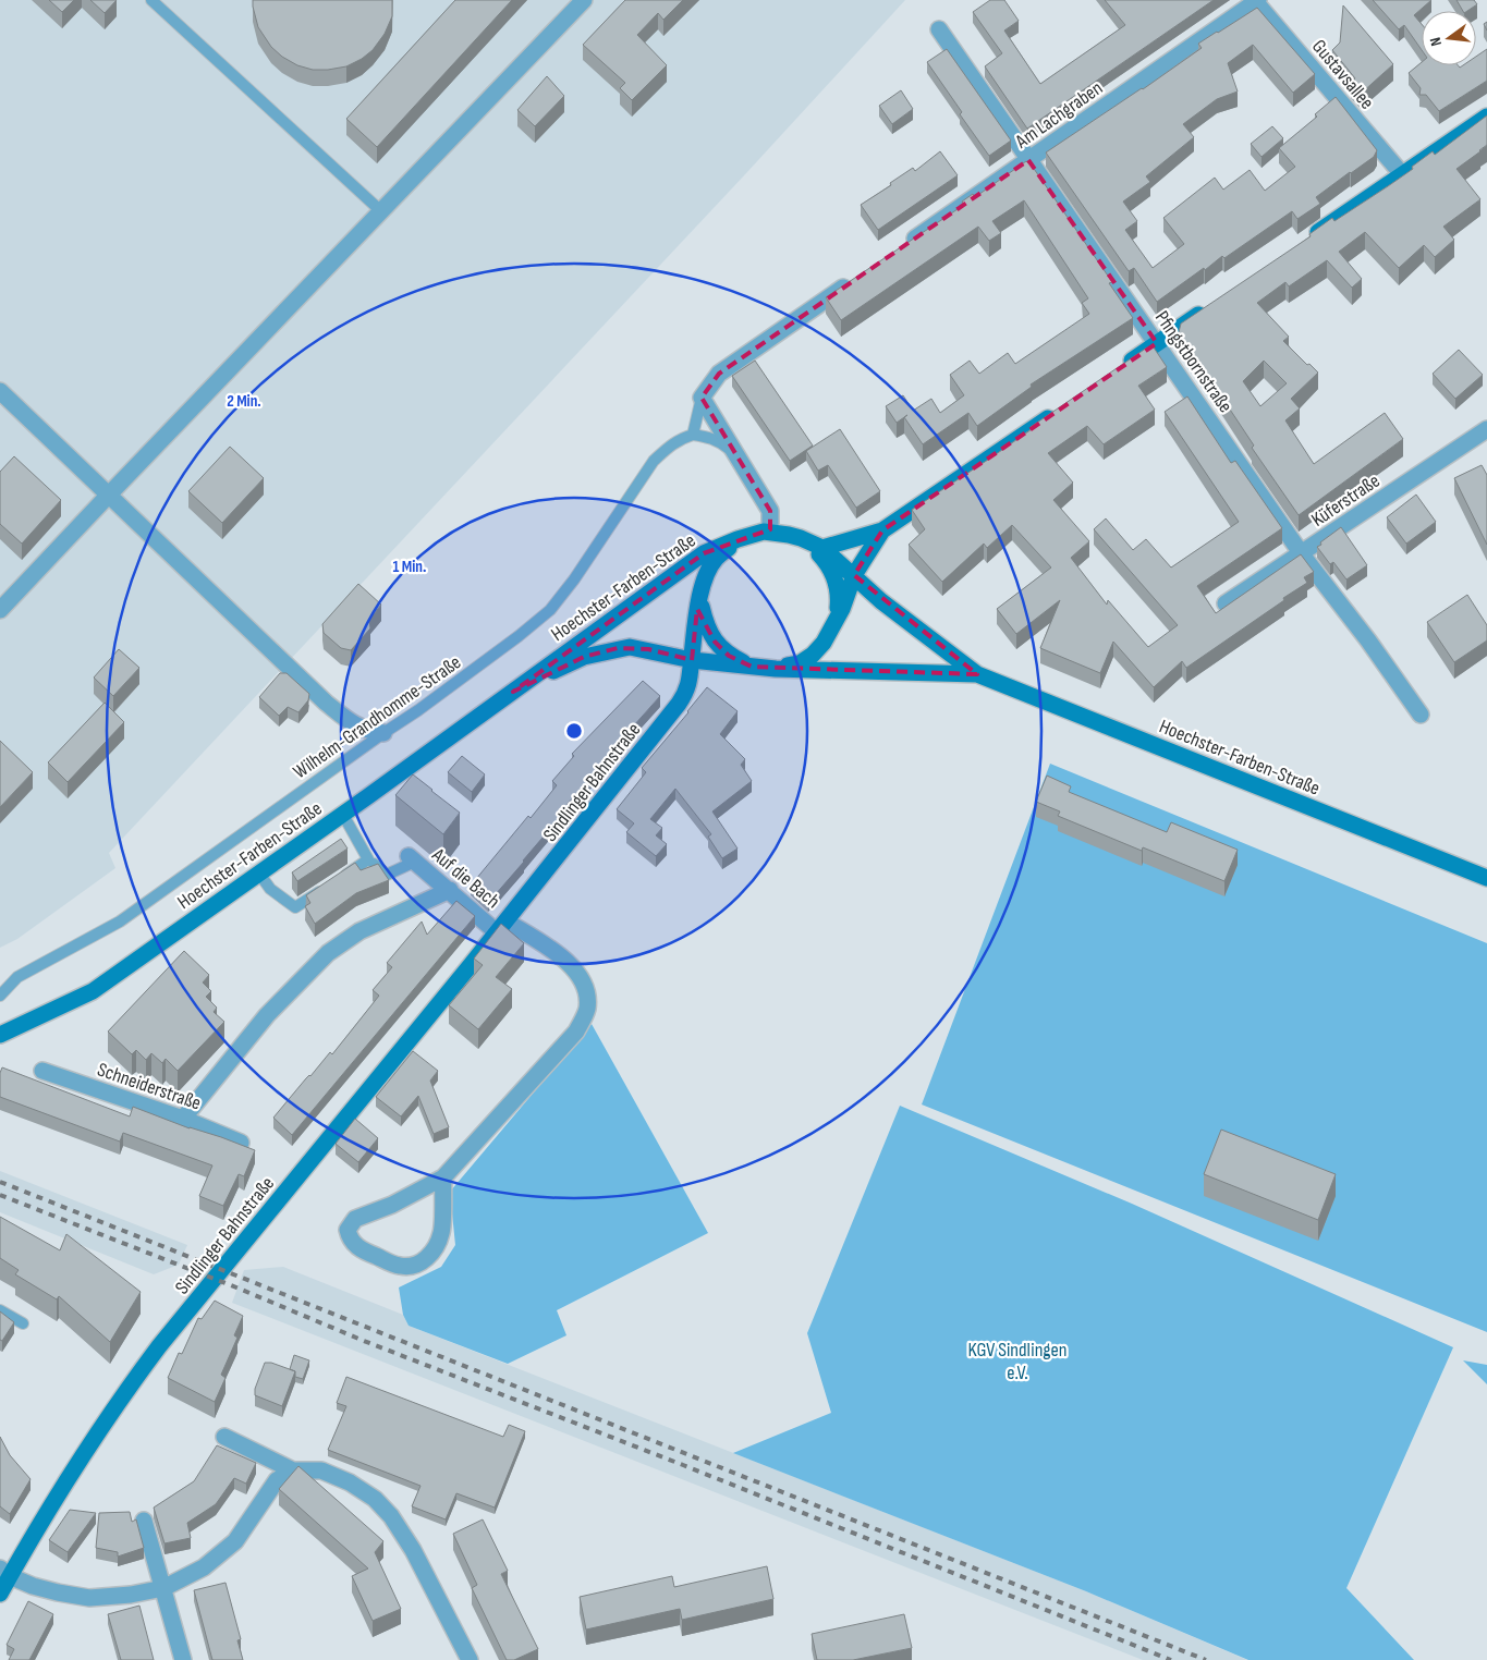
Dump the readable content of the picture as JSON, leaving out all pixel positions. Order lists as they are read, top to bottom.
{
  "streets": {
    "main road": ["Hoechster-Farben-Straße", "Sindlinger Bahnstraße"],
    "street": [
      "Gustavsallee",
      "Am Lachgraben",
      "Pfingstbornstraße",
      "Küferstraße",
      "Auf die Bach",
      "Schneiderstraße"
    ],
    "lane": ["Wilhelm-Grandhomme-Straße"]
  },
  "crossings": [
    ["Gustavsallee", "Am Lachgraben"],
    ["Am Lachgraben", "Pfingstbornstraße"],
    ["Pfingstbornstraße", "Küferstraße"],
    ["Hoechster-Farben-Straße", "Sindlinger Bahnstraße"],
    ["Sindlinger Bahnstraße", "Auf die Bach"]
  ],
  "parks": ["KGV Sindlingen e.V."],
  "north": "left",
  "rings": ["2 Min.", "1 Min."]
}
